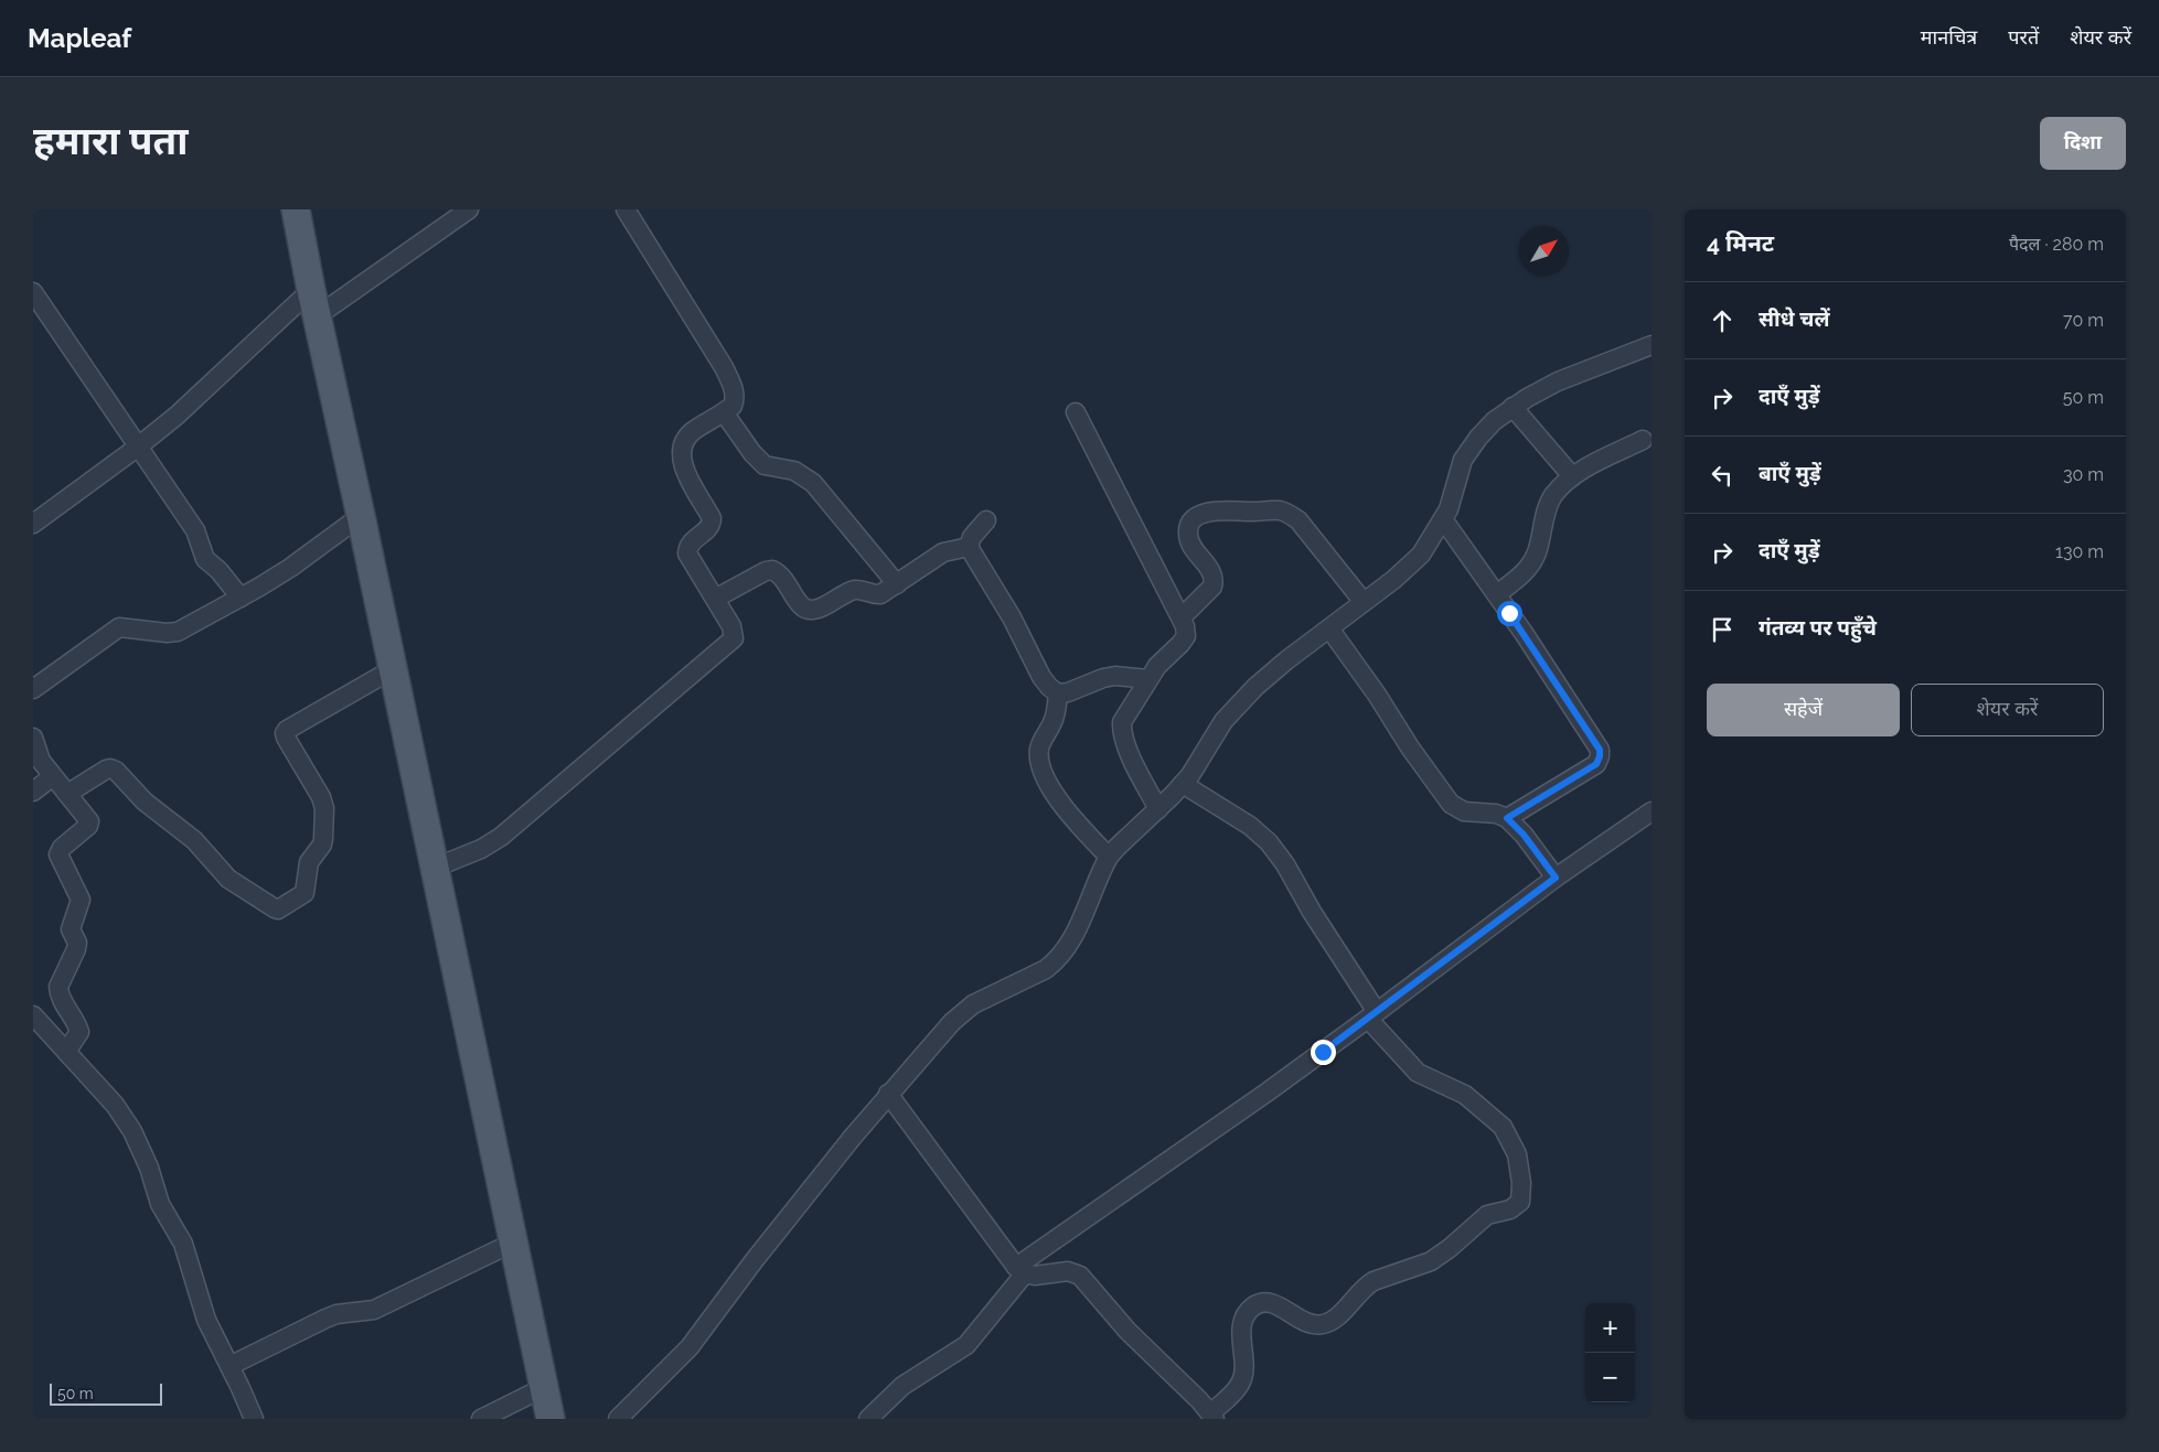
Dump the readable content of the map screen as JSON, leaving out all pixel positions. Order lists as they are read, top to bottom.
{
  "scale_bar": "50 m",
  "north": "top right",
  "page": {
    "header": "Mapleaf",
    "nav": ["मानचित्र", "परतें", "शेयर करें"],
    "buttons": [
      "दिशा",
      ["सहेजें", "शेयर करें"]
    ],
    "title": "हमारा पता",
    "heading": ["4 मिनट", "पैदल · 280 m"],
    "list": [
      ["सीधे चलें", "70 m"],
      ["दाएँ मुड़ें", "50 m"],
      ["बाएँ मुड़ें", "30 m"],
      ["दाएँ मुड़ें", "130 m"],
      "गंतव्य पर पहुँचे"
    ],
    "map_buttons": ["+", "−"],
    "scale": "50 m"
  }
}
